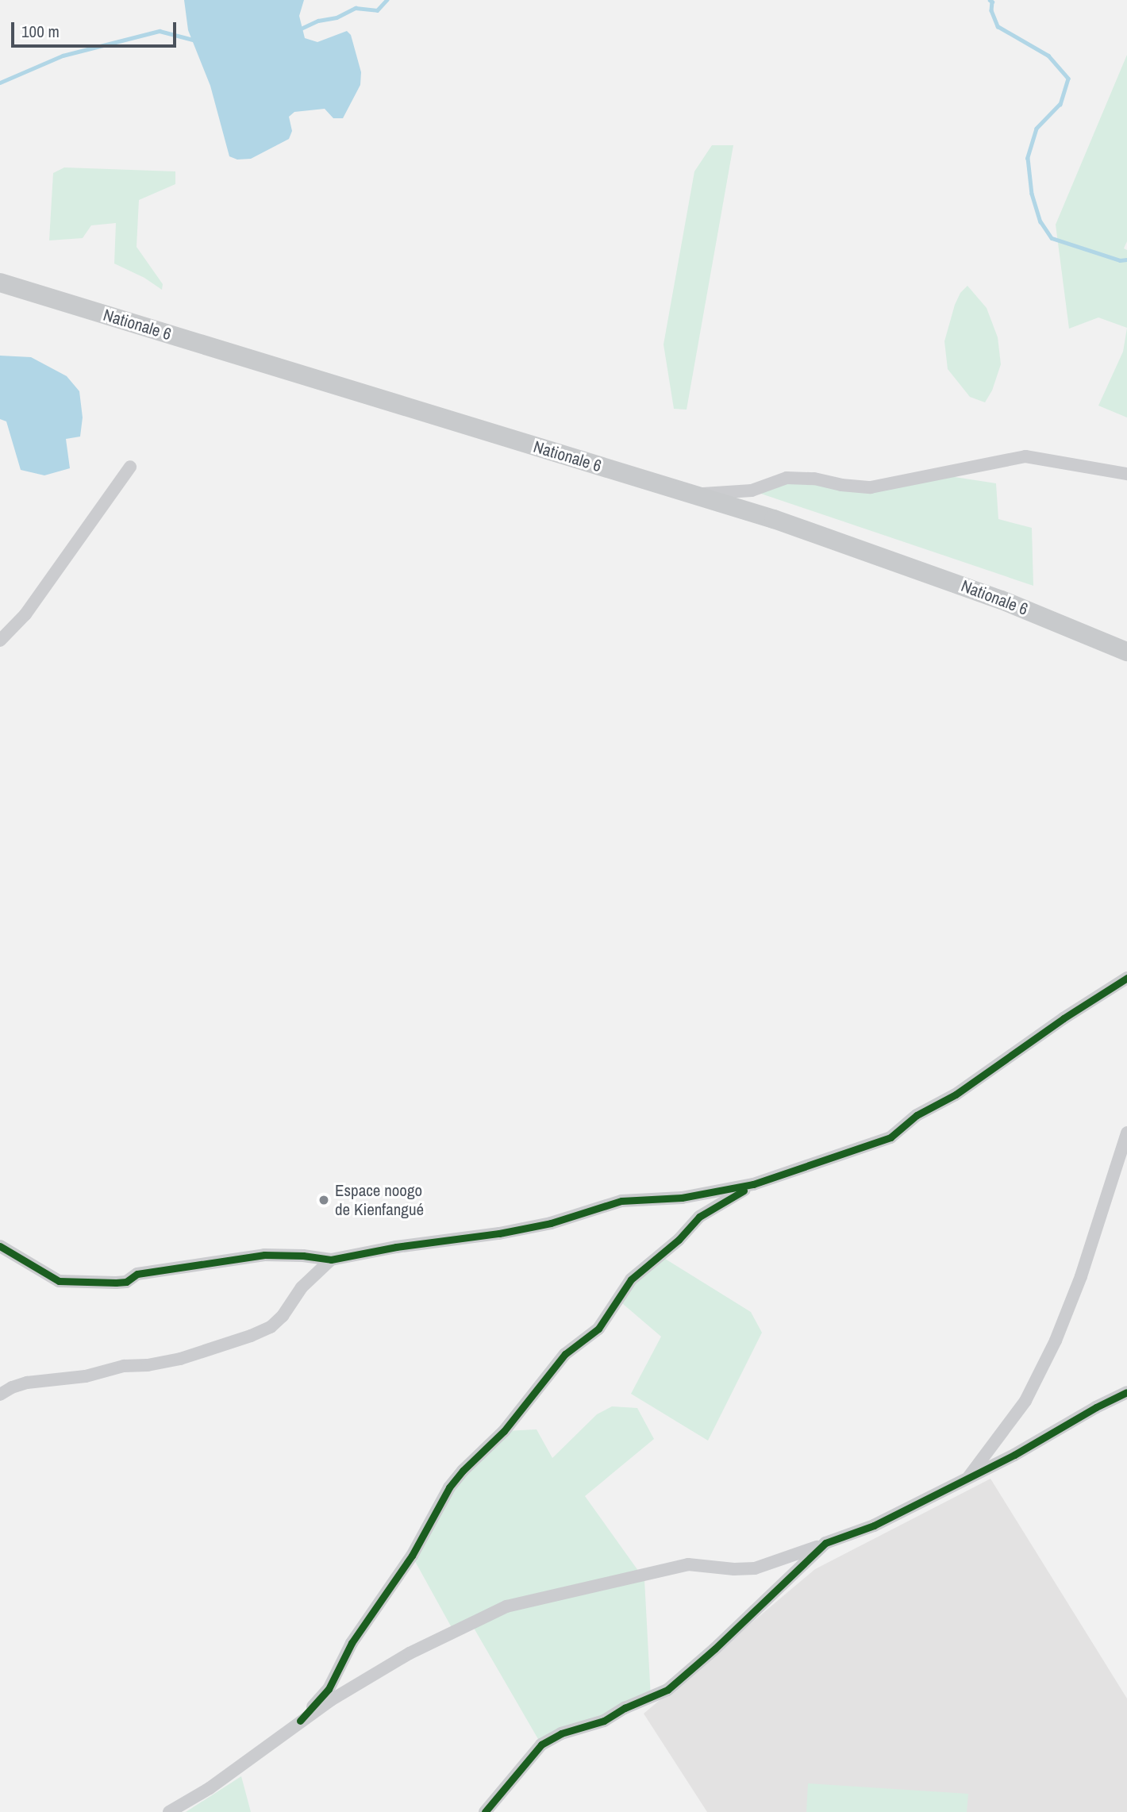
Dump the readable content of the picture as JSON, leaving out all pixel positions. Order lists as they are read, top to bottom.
{
  "streets": {
    "main road": ["Nationale 6"]
  },
  "places": ["Espace noogo de Kienfangué"],
  "scale_bar": "100 m"
}
